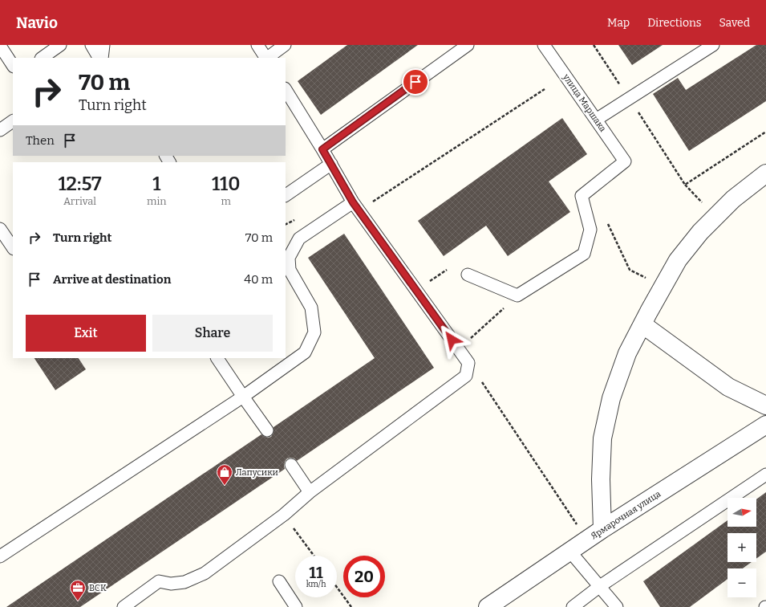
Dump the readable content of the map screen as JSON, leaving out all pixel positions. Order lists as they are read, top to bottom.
{
  "streets": {
    "street": ["Ярмарочная улица"],
    "lane": ["улица Маршака"]
  },
  "places": {
    "shop": ["Лапусики"],
    "office": ["ВСК"]
  },
  "north": "right",
  "page": {
    "header": "Navio",
    "nav": ["Map", "Directions", "Saved"],
    "turn": ["70 m", "Turn right"],
    "then": "Then",
    "eta": [
      "12:57",
      "Arrival",
      "1",
      "min",
      "110",
      "m"
    ],
    "list": [
      {
        "name": "Turn right",
        "value": "70 m"
      },
      {
        "name": "Arrive at destination",
        "value": "40 m"
      }
    ],
    "buttons": ["Exit", "Share"],
    "map_buttons": ["+", "−"],
    "speed": "11 km/h",
    "limit": "20"
  }
}
